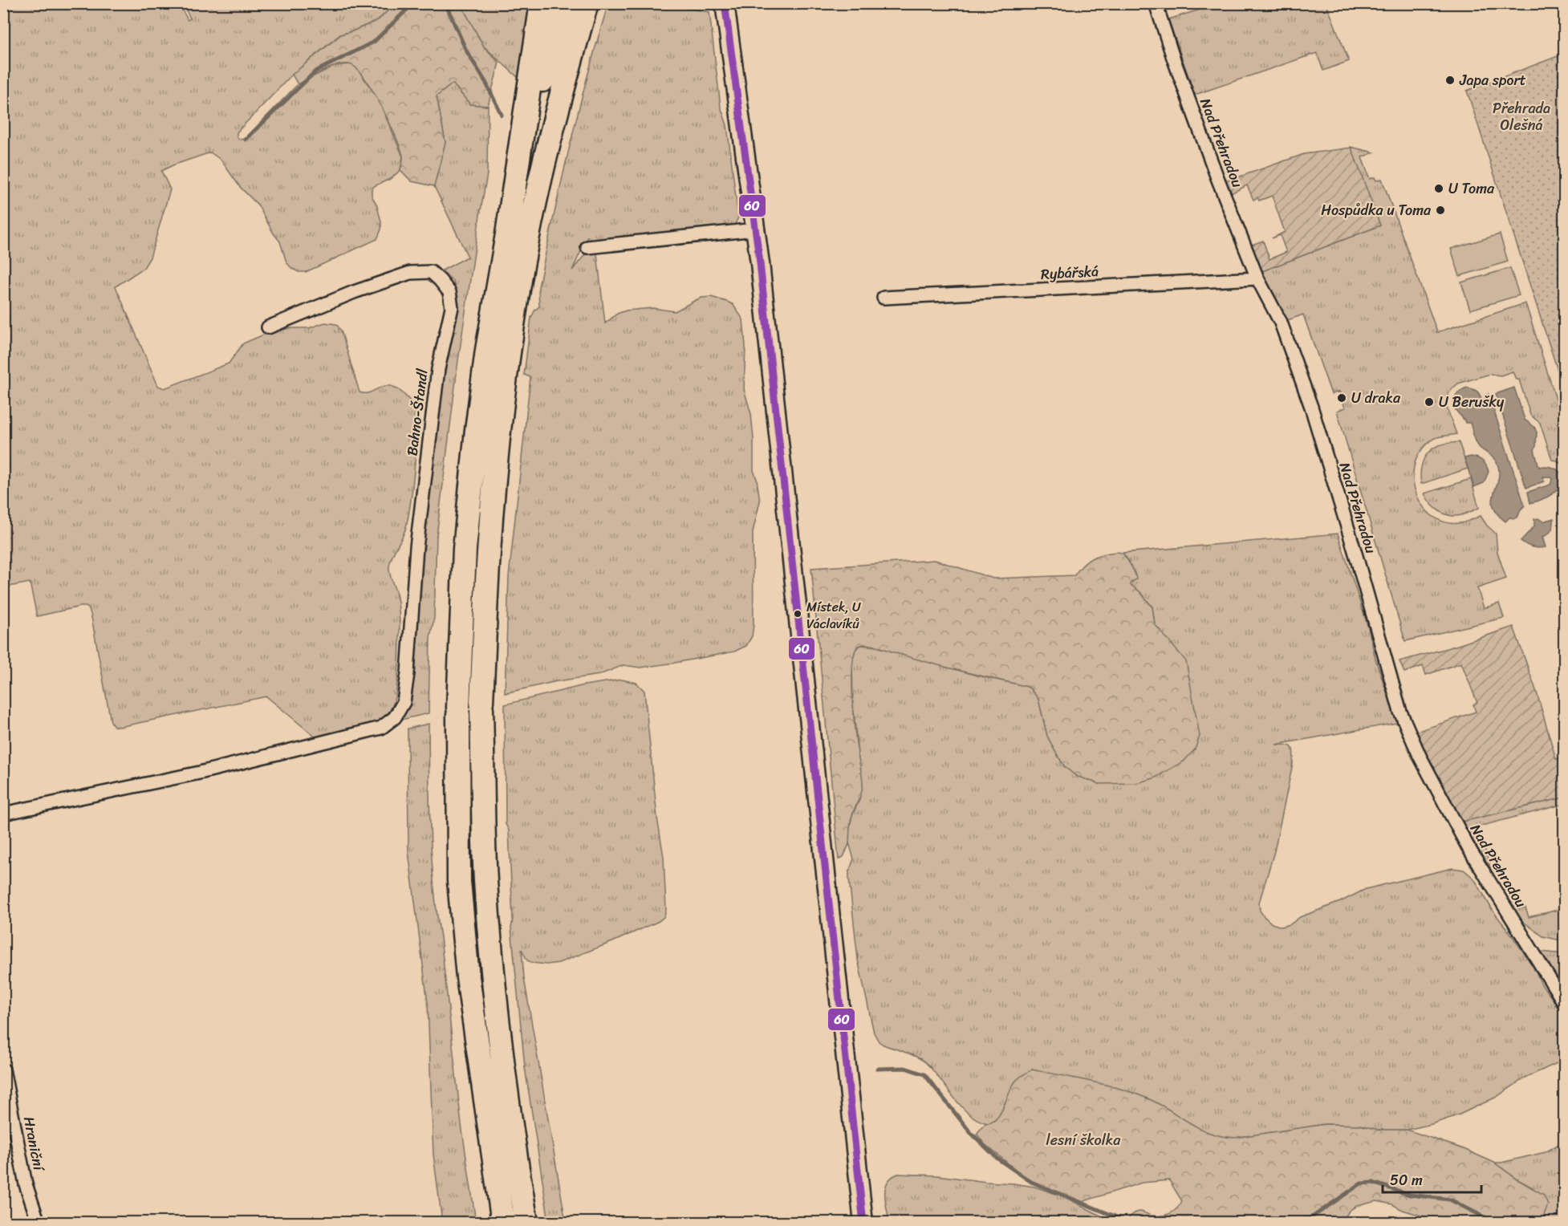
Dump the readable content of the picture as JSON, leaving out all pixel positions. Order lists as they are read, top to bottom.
{
  "streets": {
    "street": [
      "Nad Přehradou",
      "Rybářská",
      "Bahno-Štandl",
      "Hraniční"
    ]
  },
  "crossings": [
    ["Nad Přehradou", "Rybářská"]
  ],
  "parks": ["Přehrada Olešná", "lesní školka"],
  "places": [
    "Japa sport",
    "U Toma",
    "Hospůdka u Toma",
    "U draka",
    "U Berušky",
    "Místek, U Václavíků"
  ],
  "lines": ["transit line 60"],
  "scale_bar": "50 m"
}
